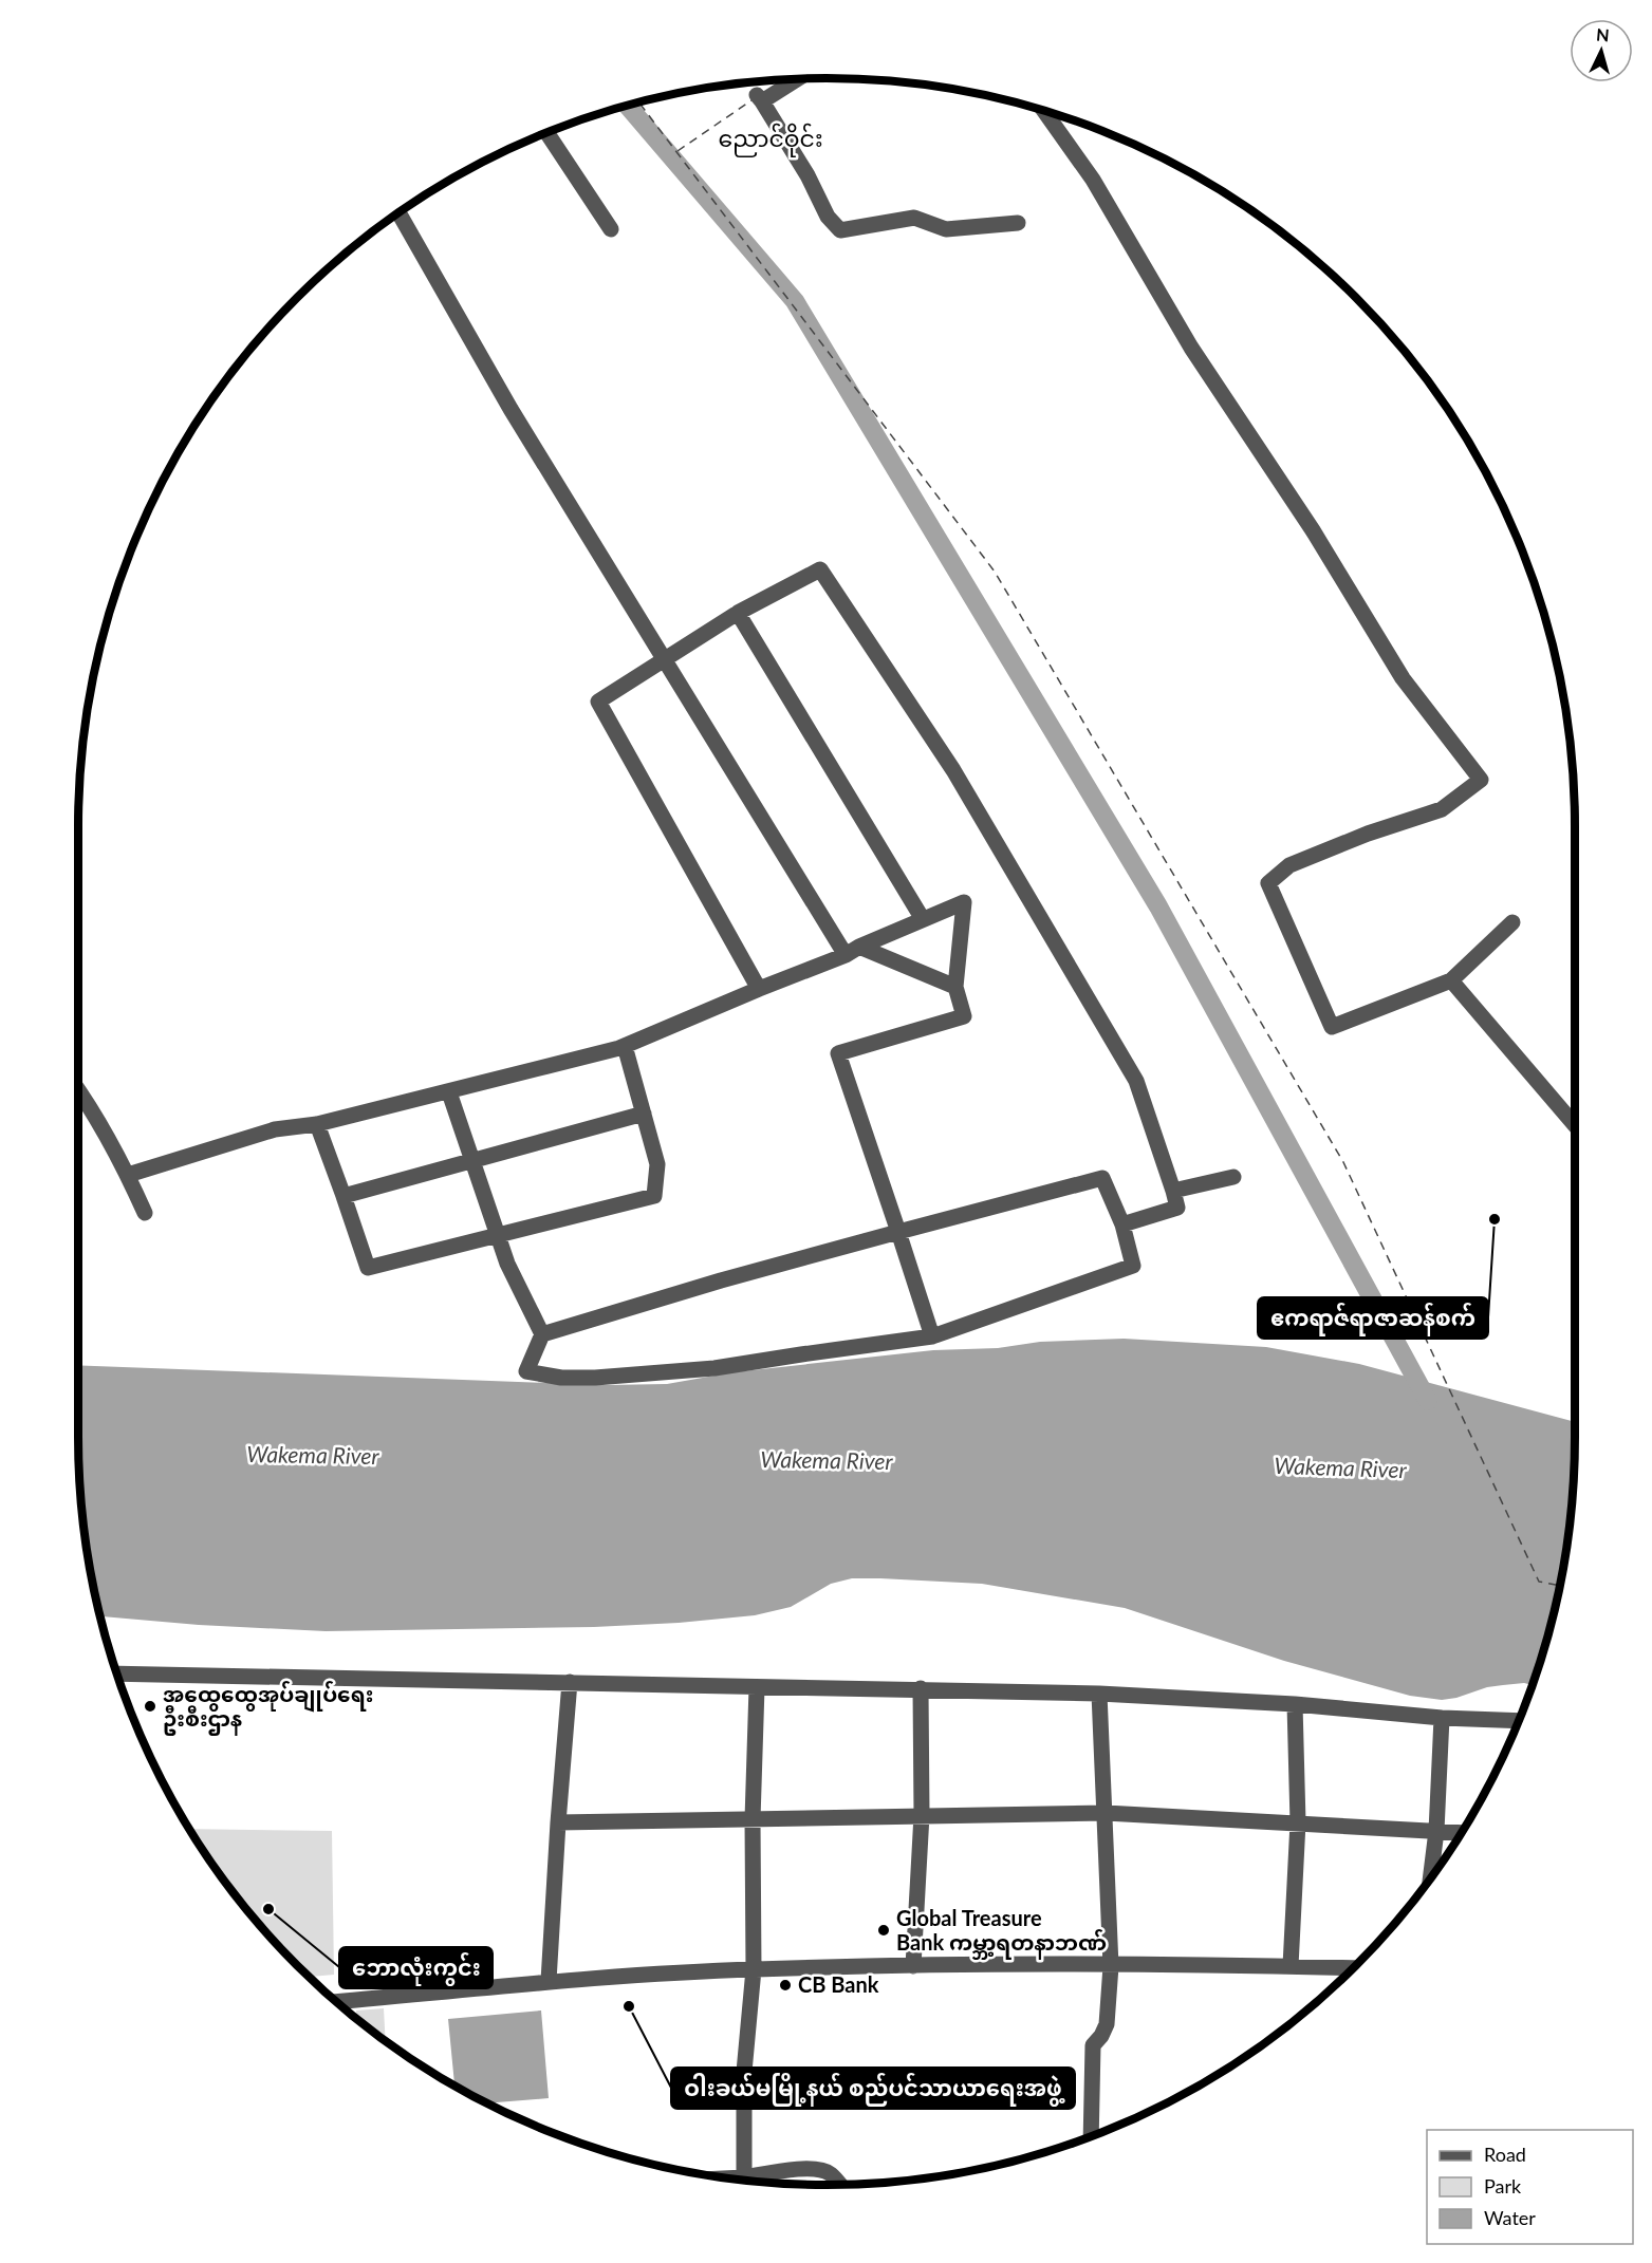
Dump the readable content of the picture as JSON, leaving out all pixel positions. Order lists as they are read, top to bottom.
{
  "districts": ["ညောင်ဝိုင်း"],
  "water": ["Wakema River"],
  "places": [
    "ဧကရာဇ်ရာဇာဆန်စက်",
    "အထွေထွေအုပ်ချုပ်ရေး ဦးစီးဌာန",
    "ဘောလုံးကွင်း",
    "Global Treasure Bank ကမ္ဘာ့ရတနာဘဏ်",
    "CB Bank",
    "ဝါးခယ်မမြို့နယ် စည်ပင်သာယာရေးအဖွဲ့"
  ],
  "legend": ["Road", "Park", "Water"],
  "north": "top"
}
